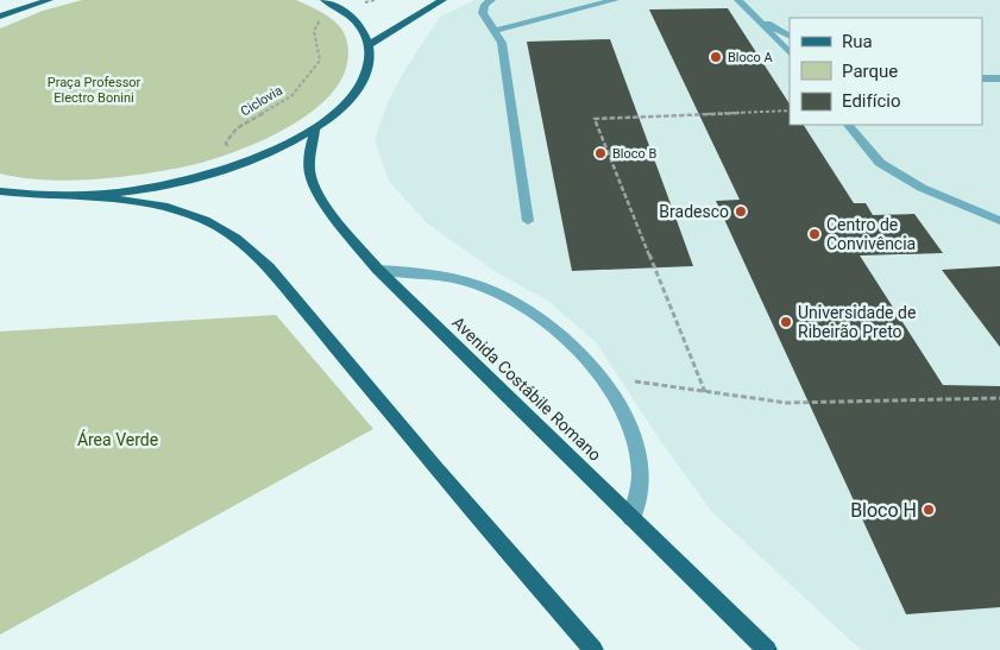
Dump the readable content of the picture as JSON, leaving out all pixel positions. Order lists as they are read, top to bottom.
{
  "streets": {
    "main road": ["Avenida Costábile Romano"],
    "path": ["Ciclovia"]
  },
  "parks": ["Praça Professor Electro Bonini", "Área Verde"],
  "places": [
    "Bloco A",
    "Bloco B",
    "Bradesco",
    "Centro de Convivência",
    "Universidade de Ribeirão Preto",
    "Bloco H"
  ],
  "legend": ["Rua", "Parque", "Edifício"]
}
